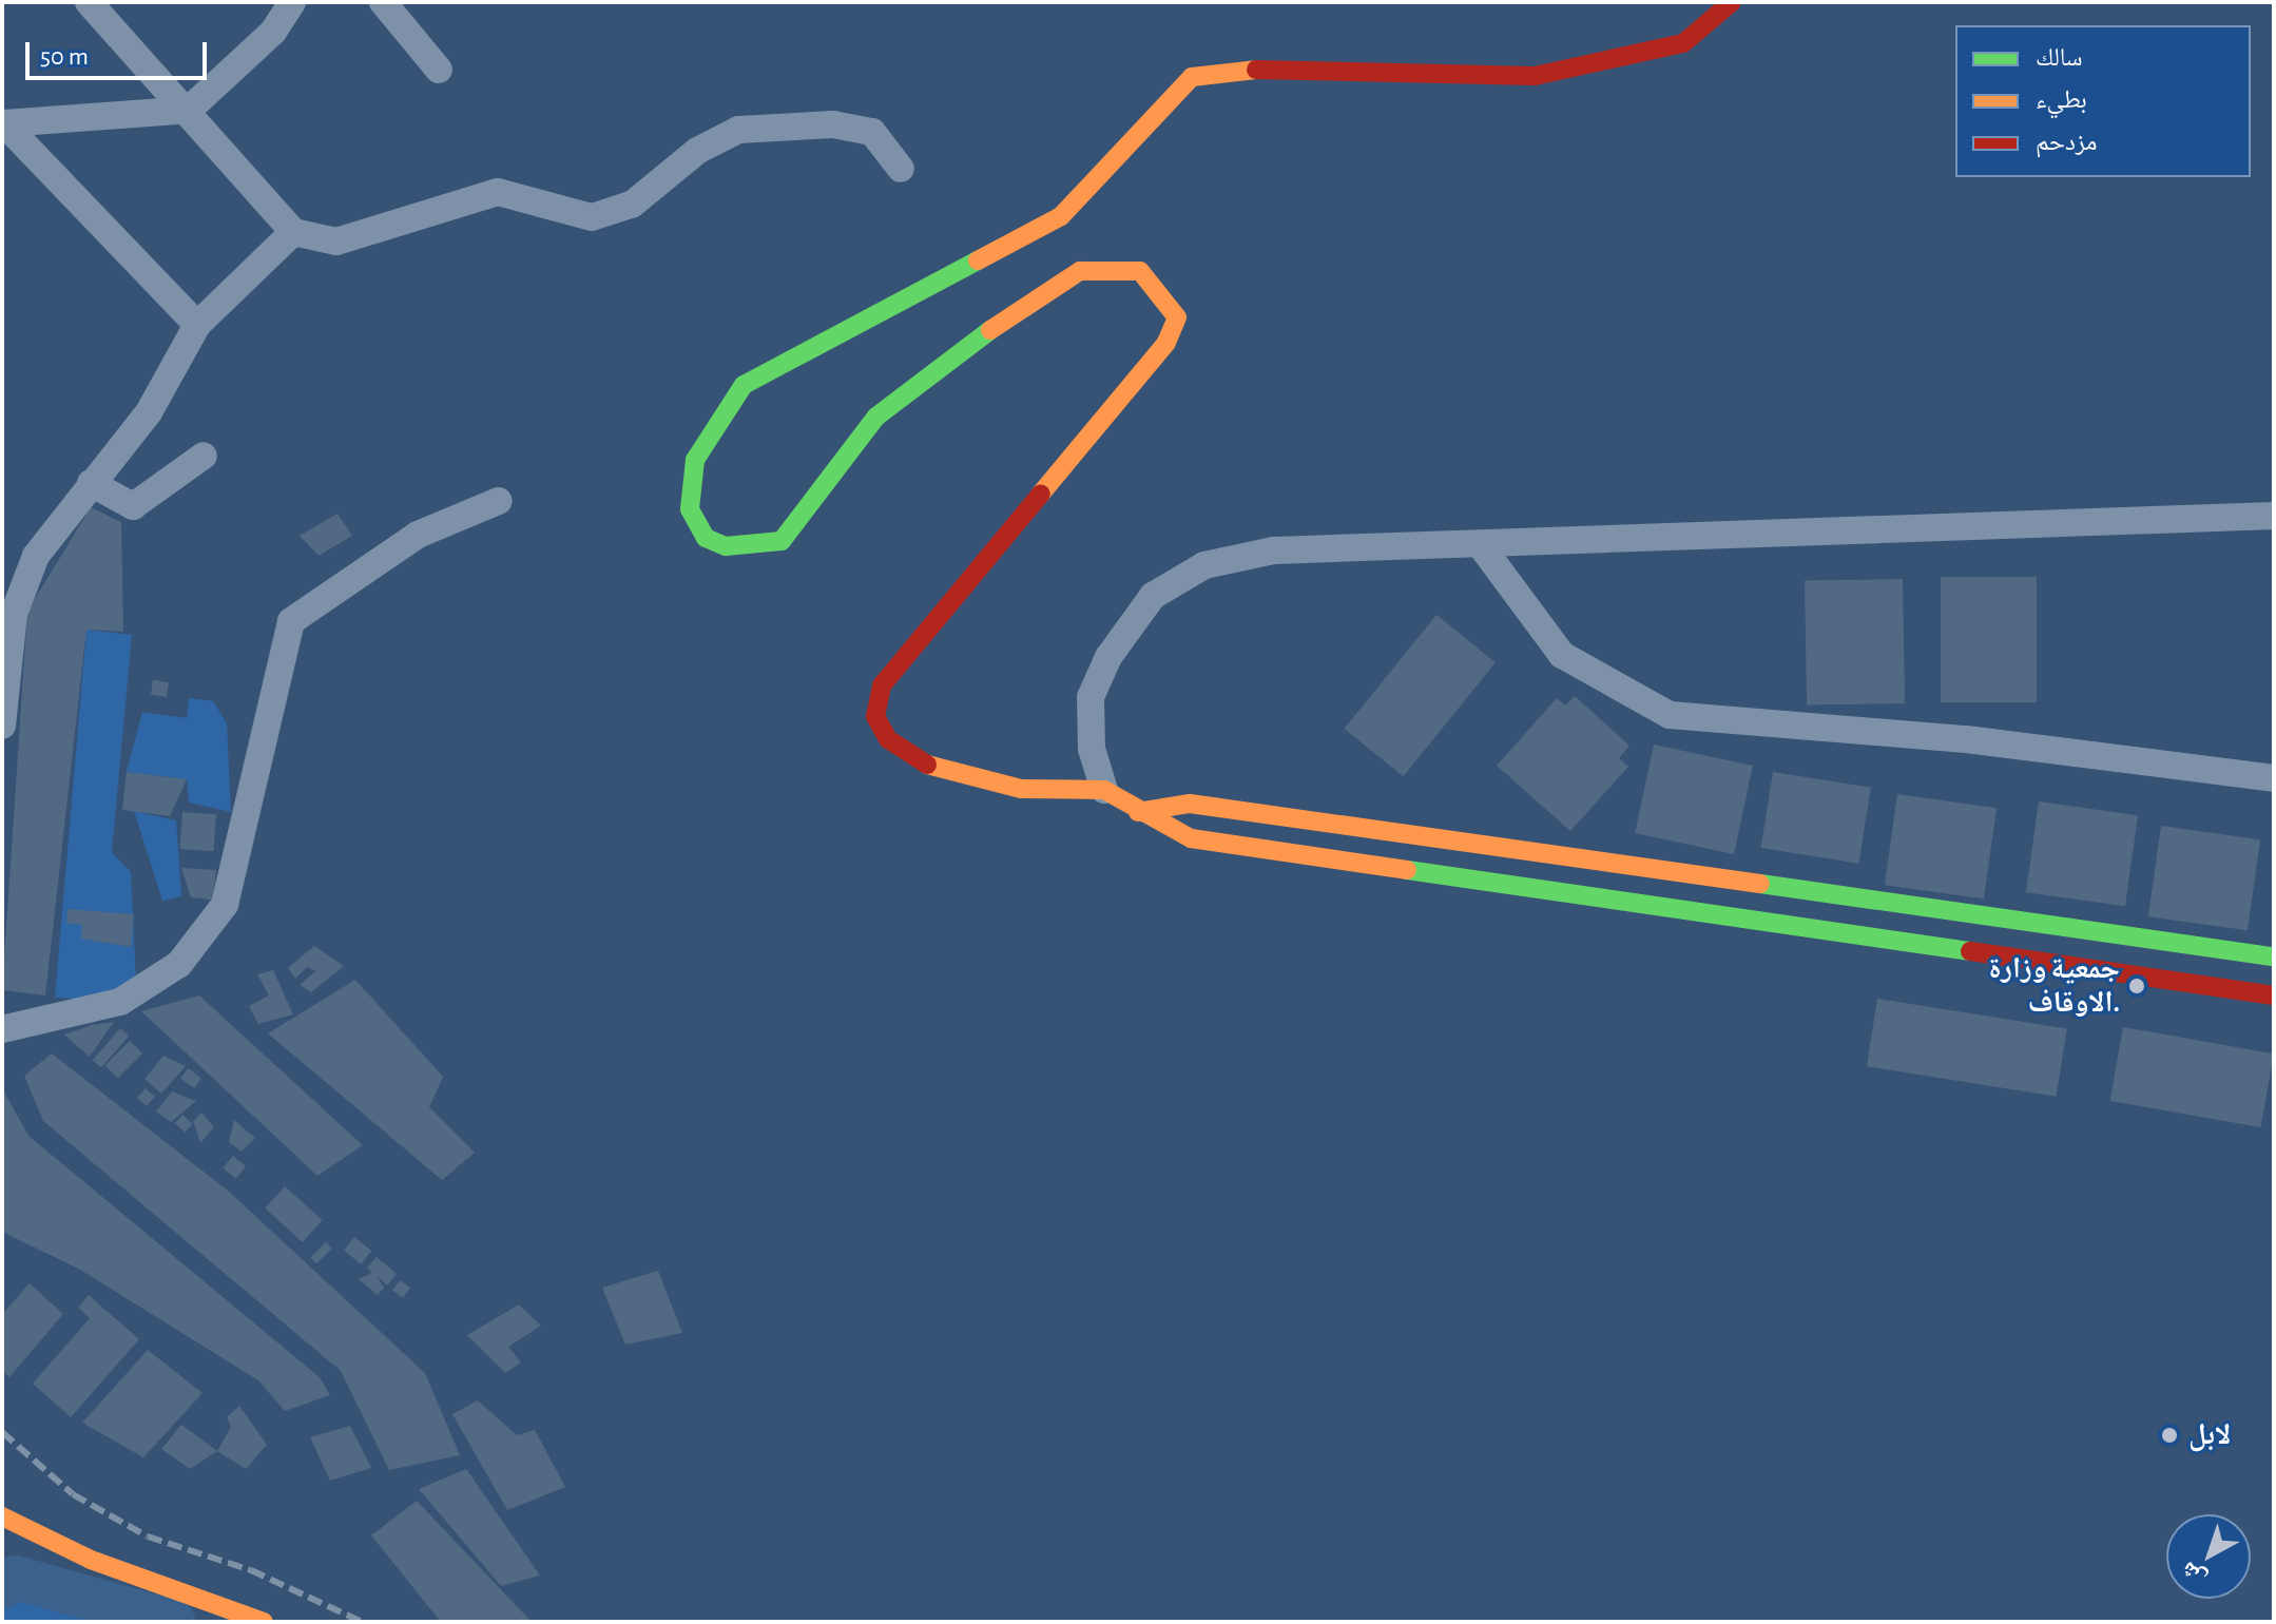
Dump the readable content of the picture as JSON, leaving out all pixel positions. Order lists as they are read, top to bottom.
{
  "places": ["جمعية وزارة الاوقاف.", "لابل"],
  "legend": ["سالك", "بطيء", "مزدحم"],
  "scale_bar": "50 m",
  "north": "bottom left"
}
